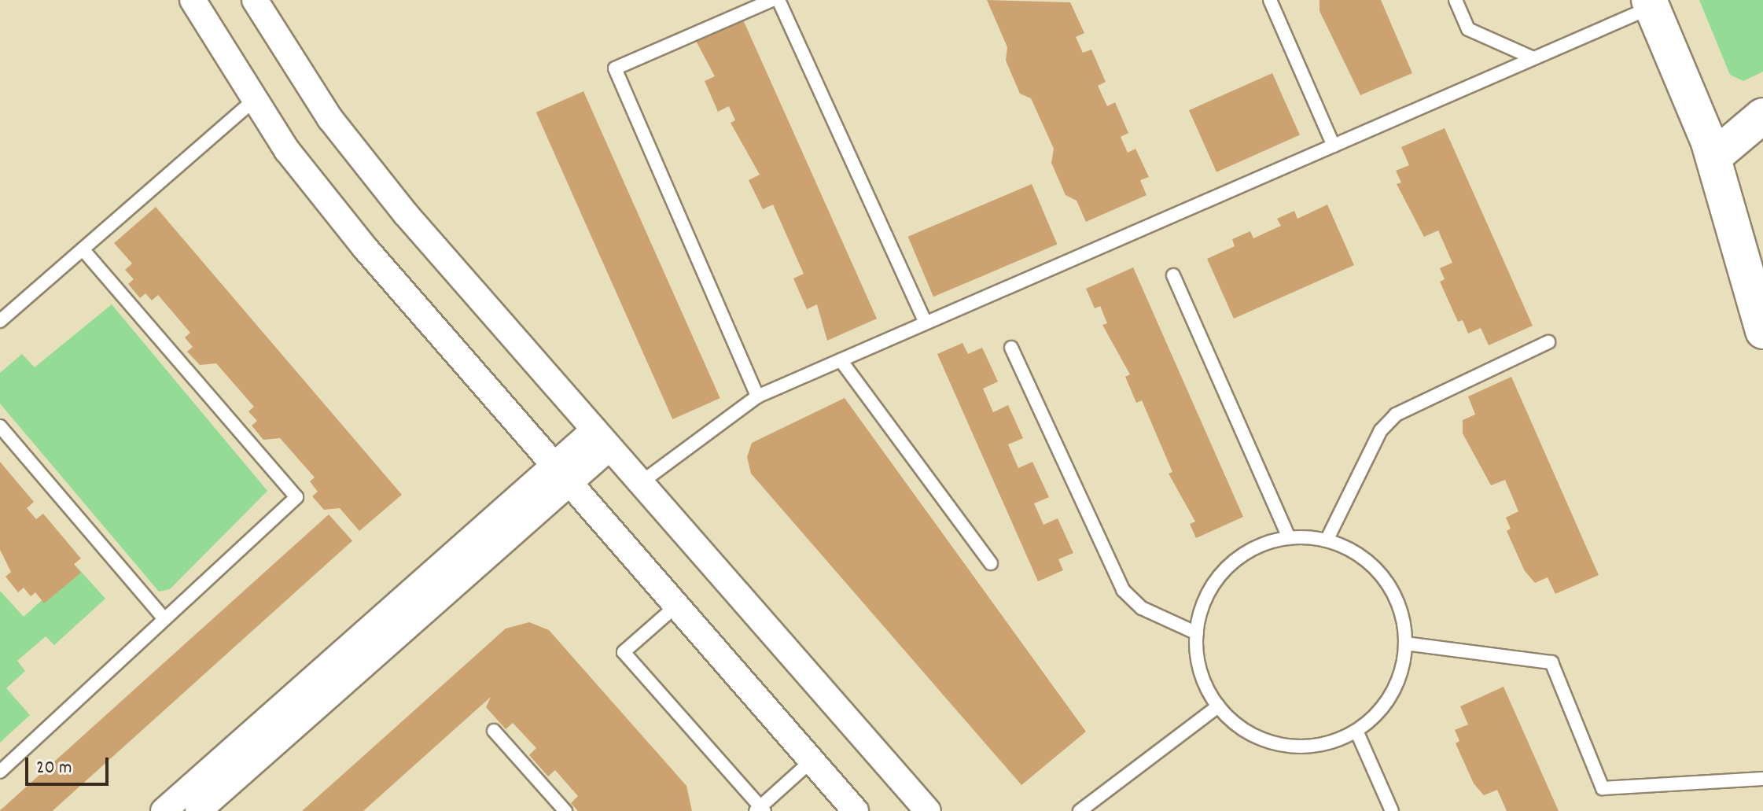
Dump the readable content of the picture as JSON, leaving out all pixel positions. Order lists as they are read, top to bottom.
{
  "scale_bar": "20 m"
}
